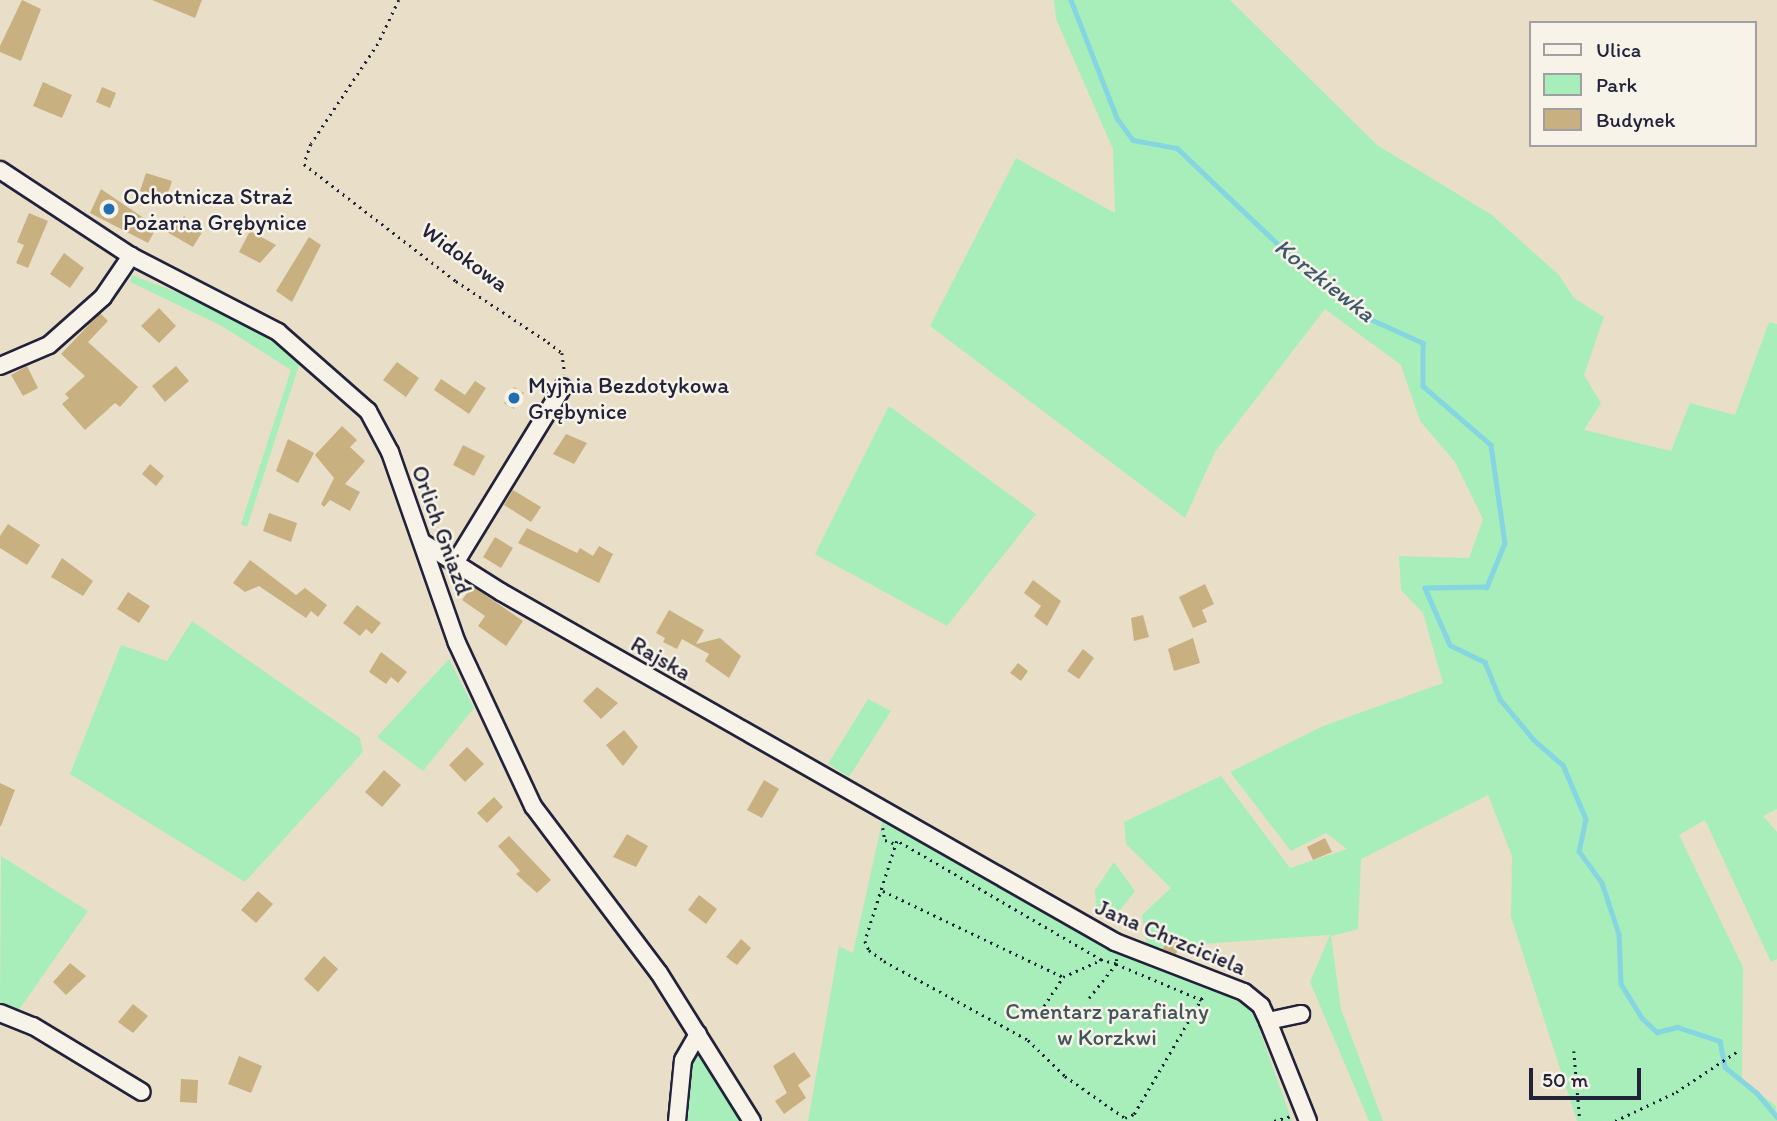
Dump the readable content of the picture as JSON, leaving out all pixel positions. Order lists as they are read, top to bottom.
{
  "streets": {
    "street": ["Orlich Gniazd", "Rajska", "Jana Chrzciciela"],
    "path": ["Widokowa"]
  },
  "crossings": [
    ["Orlich Gniazd", "Rajska"],
    ["Rajska", "Jana Chrzciciela"]
  ],
  "water": ["Korzkiewka"],
  "parks": ["Cmentarz parafialny w Korzkwi"],
  "places": ["Ochotnicza Straż Pożarna Grębynice", "Myjnia Bezdotykowa Grębynice"],
  "legend": ["Ulica", "Park", "Budynek"],
  "scale_bar": "50 m"
}
